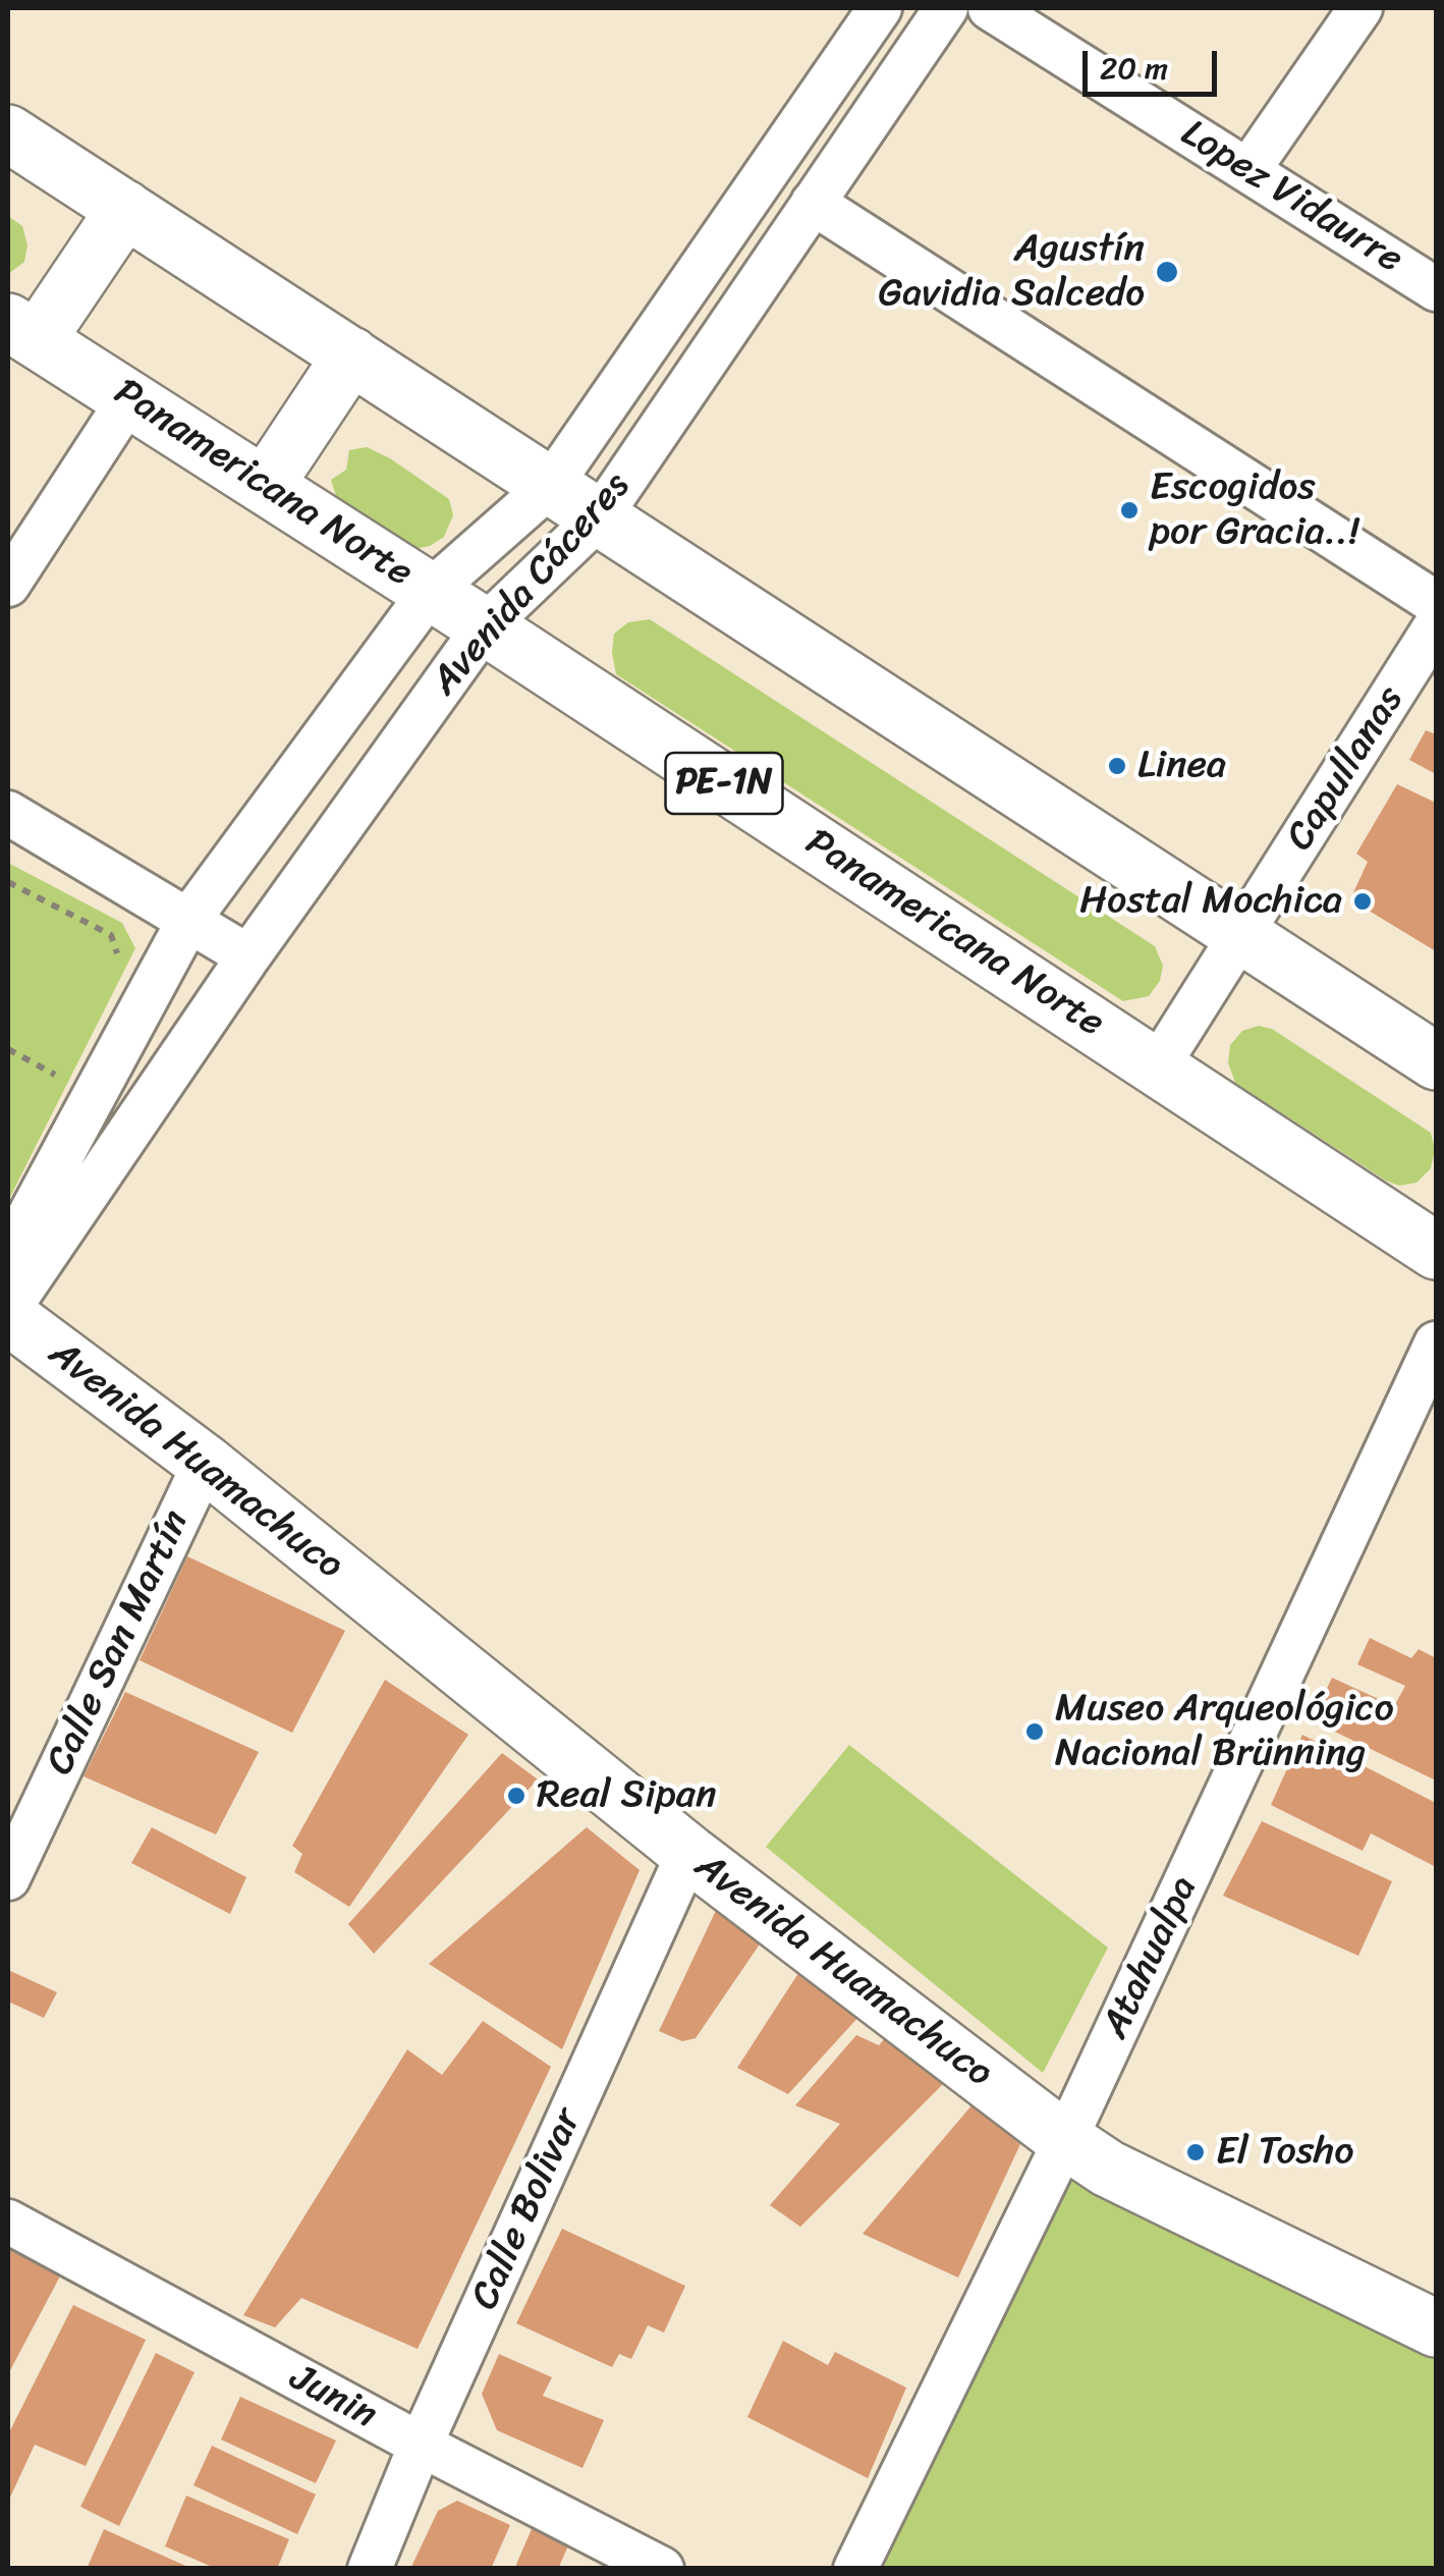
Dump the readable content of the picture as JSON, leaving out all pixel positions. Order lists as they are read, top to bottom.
{
  "streets": {
    "main road": ["Panamericana Norte", "PE-1N", "Avenida Huamachuco"],
    "street": [
      "Lopez Vidaurre",
      "Avenida Cáceres",
      "Capullanas",
      "Calle San Martín",
      "Atahualpa",
      "Calle Bolivar",
      "Junin"
    ]
  },
  "crossings": [
    ["Panamericana Norte", "Avenida Cáceres"],
    ["Panamericana Norte", "Capullanas"],
    ["Avenida Cáceres", "Avenida Huamachuco"],
    ["Avenida Huamachuco", "Calle San Martín"],
    ["Avenida Huamachuco", "Atahualpa"],
    ["Avenida Huamachuco", "Calle Bolivar"],
    ["Calle Bolivar", "Junin"]
  ],
  "places": [
    "Agustín Gavidia Salcedo",
    "Escogidos por Gracia..!",
    "Linea",
    "Hostal Mochica",
    "Museo Arqueológico Nacional Brünning",
    "Real Sipan",
    "El Tosho"
  ],
  "scale_bar": "20 m"
}
